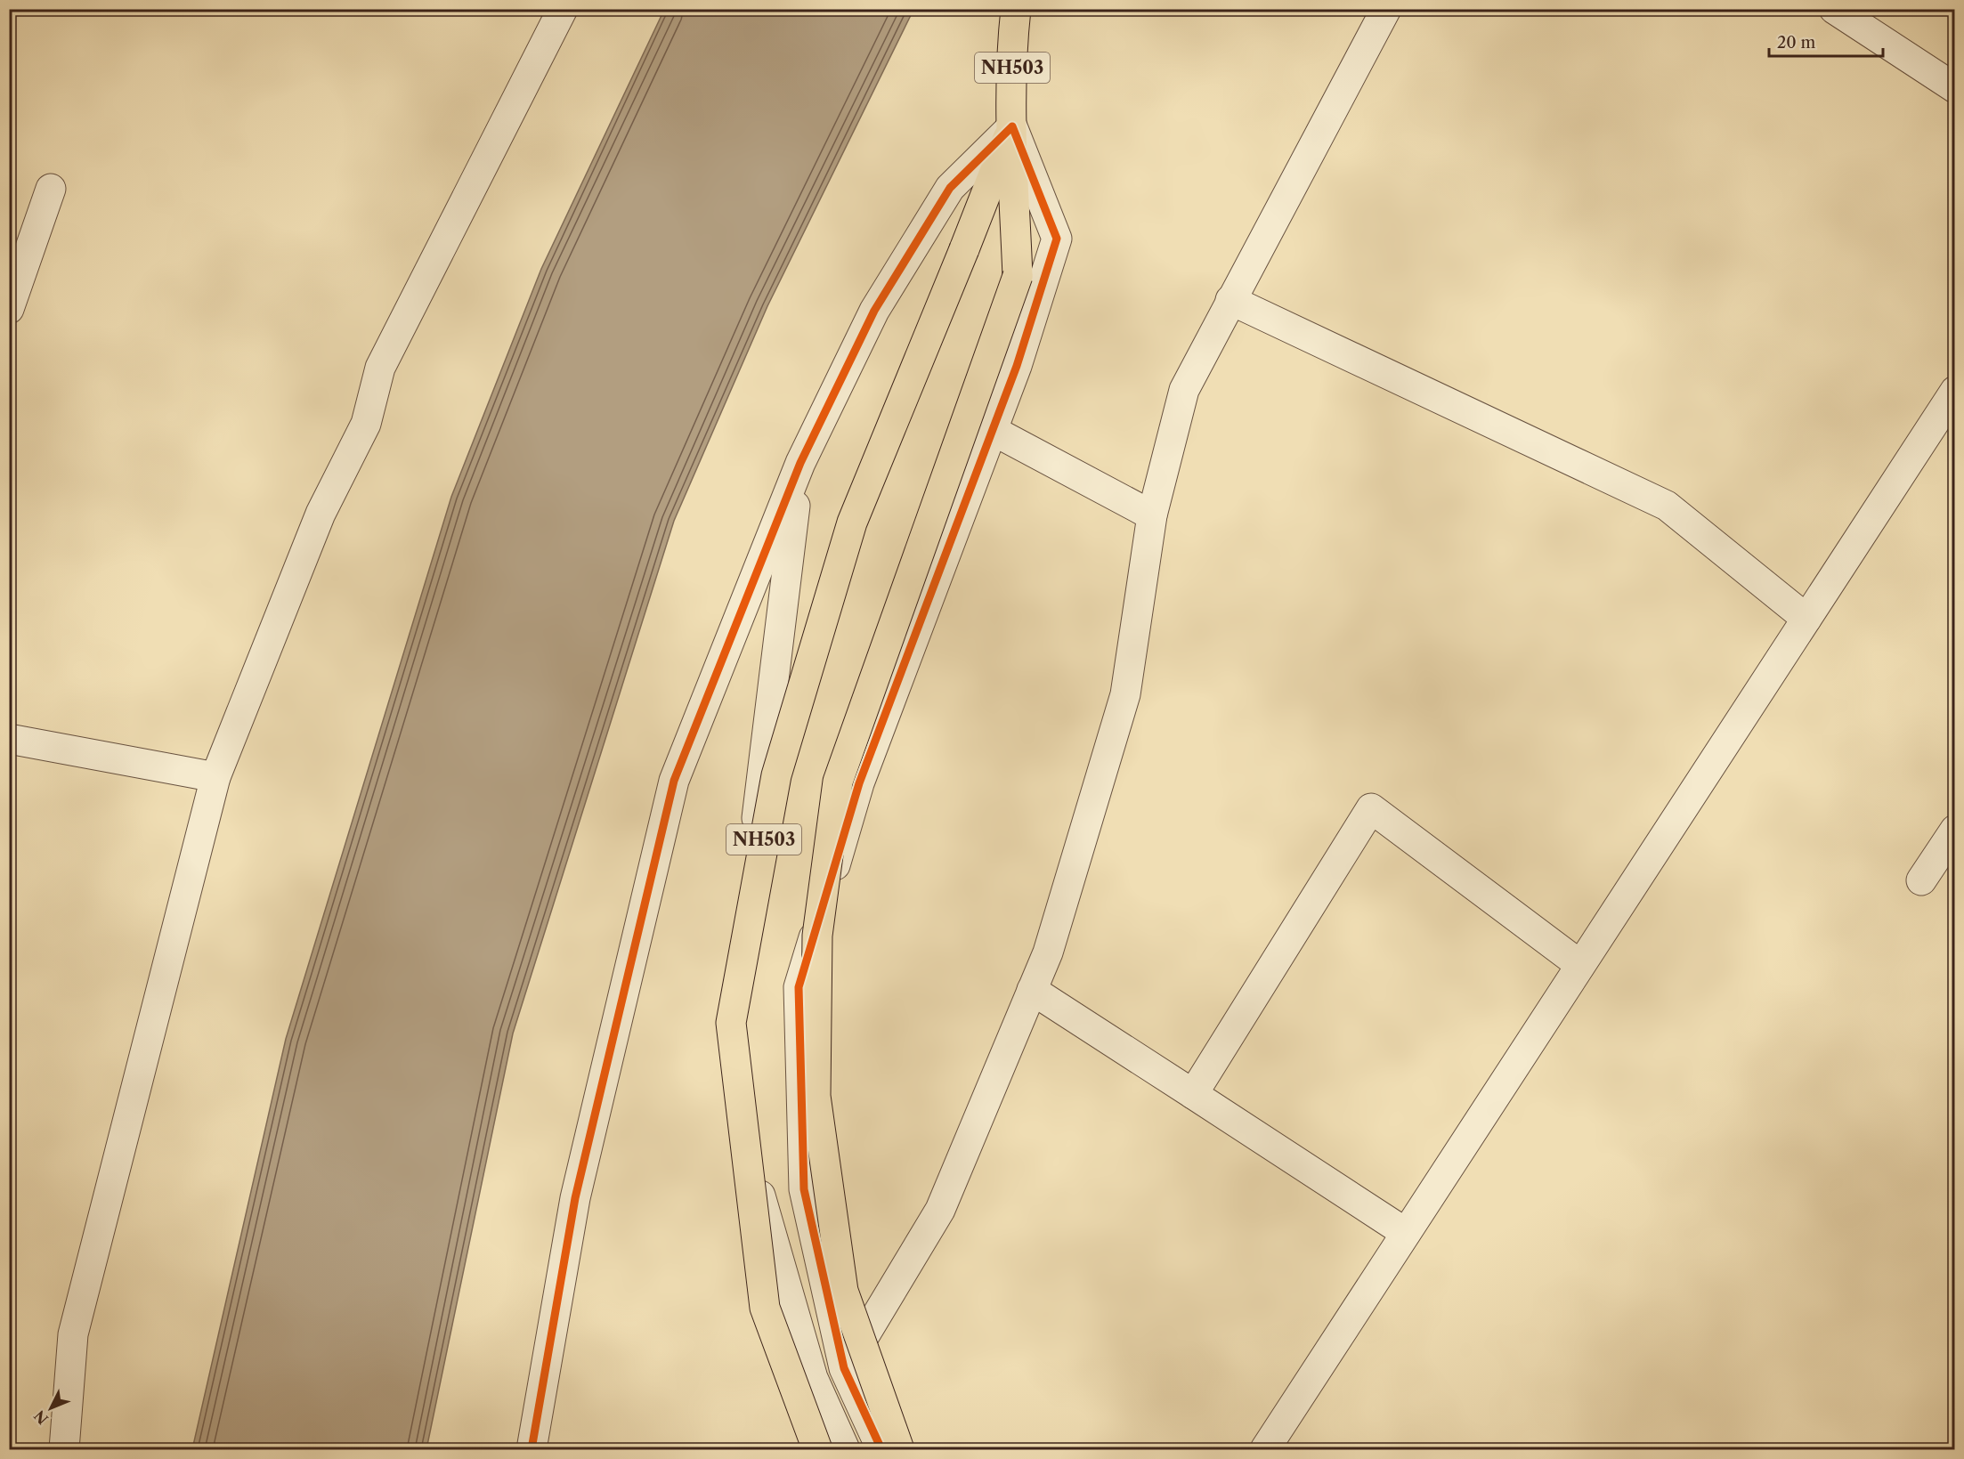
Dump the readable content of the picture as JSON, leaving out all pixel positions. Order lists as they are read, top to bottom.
{
  "streets": {
    "highway": ["NH503"]
  },
  "scale_bar": "20 m",
  "north": "bottom left"
}
